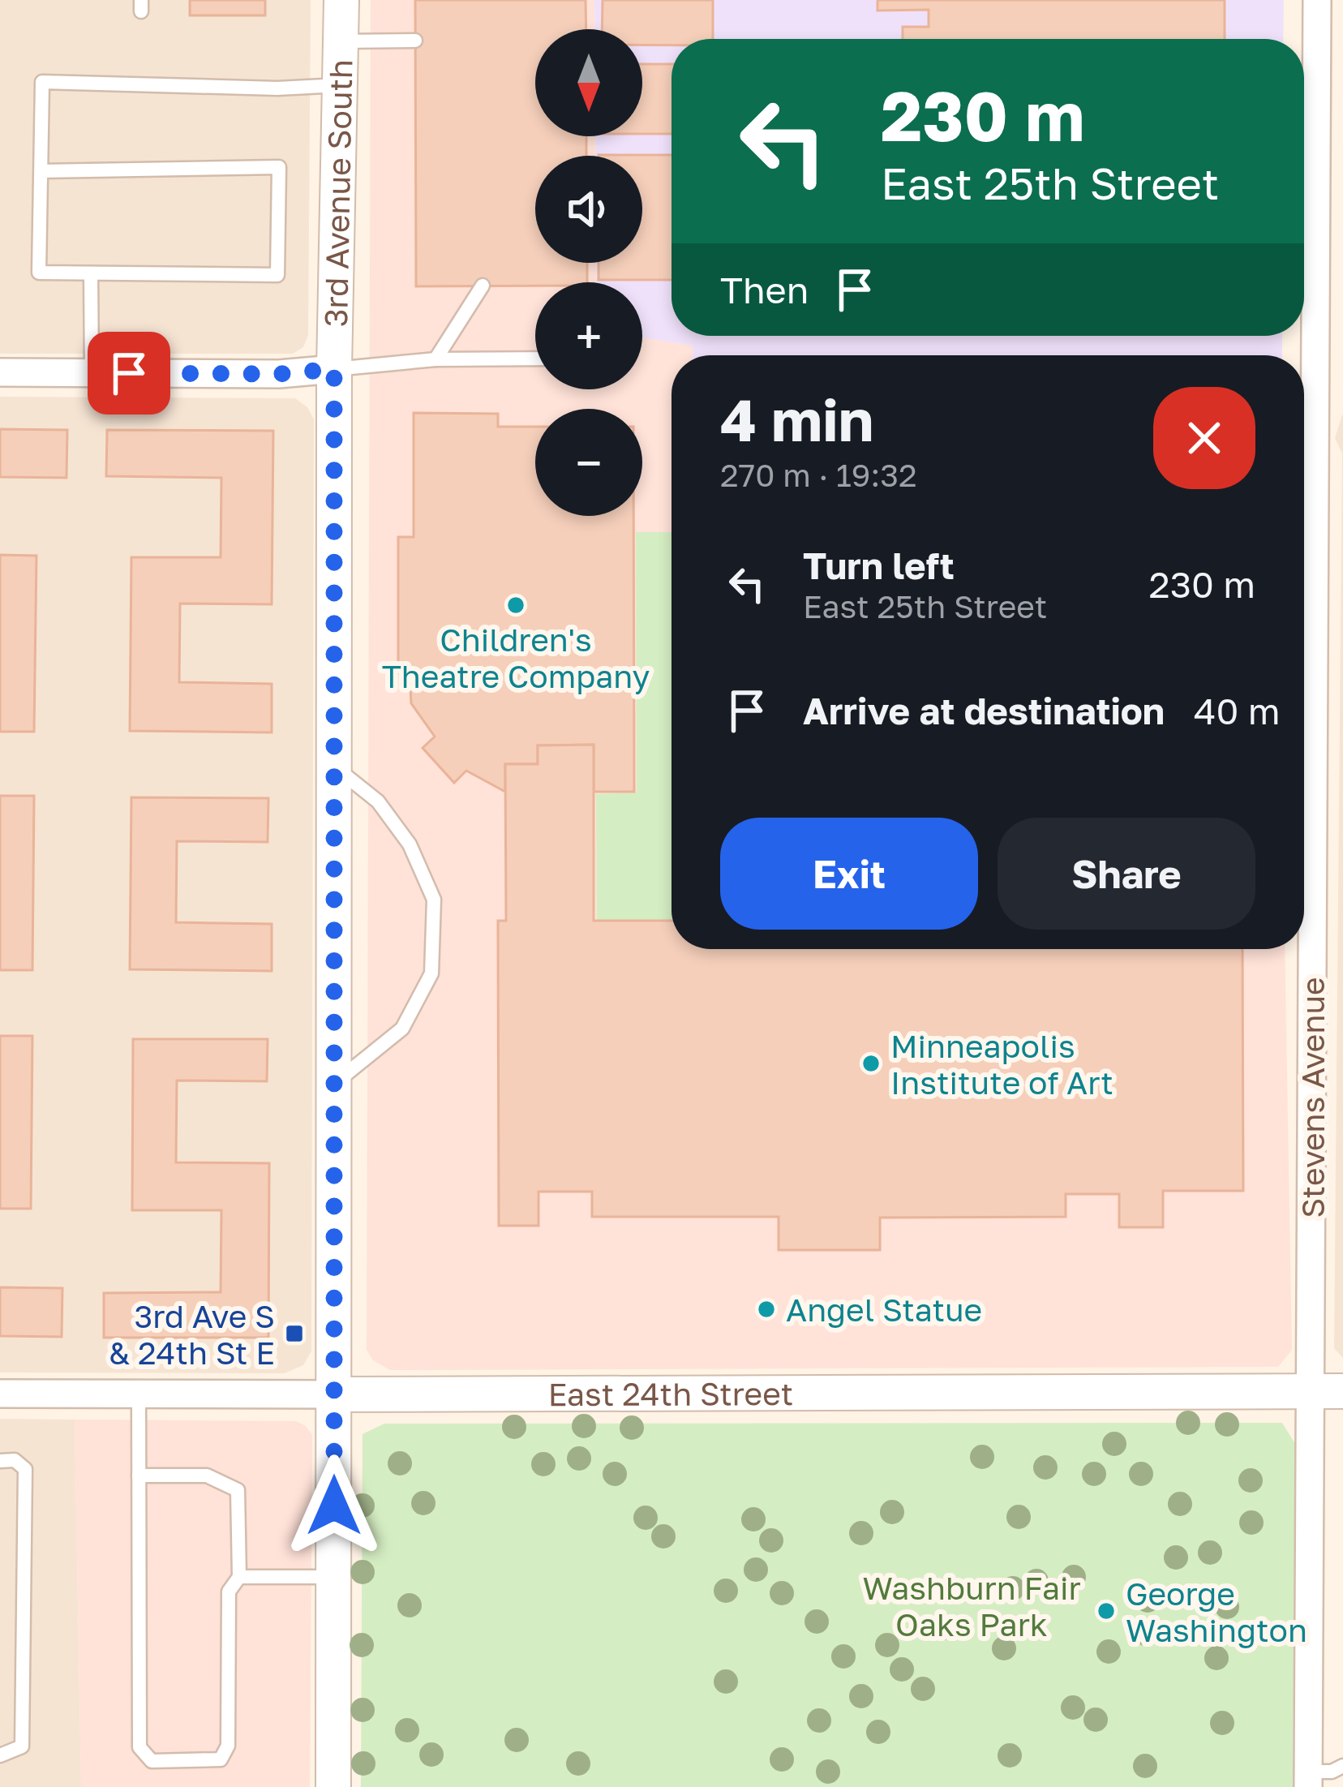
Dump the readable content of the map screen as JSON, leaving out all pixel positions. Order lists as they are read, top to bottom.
{
  "streets": {
    "street": ["3rd Avenue South", "Stevens Avenue", "East 24th Street"]
  },
  "crossings": [
    ["3rd Avenue South", "East 24th Street"],
    ["Stevens Avenue", "East 24th Street"]
  ],
  "parks": ["Washburn Fair Oaks Park"],
  "places": {
    "other": [
      "Children's Theatre Company",
      "Minneapolis Institute of Art",
      "Angel Statue",
      "George Washington"
    ],
    "transit": ["3rd Ave S & 24th St E"]
  },
  "north": "bottom",
  "page": {
    "map_buttons": ["+", "−"],
    "turn": ["230 m", "East 25th Street"],
    "then": "Then",
    "heading": ["4 min", "270 m · 19:32"],
    "list": [
      {
        "name": "Turn left",
        "note": "East 25th Street",
        "value": "230 m"
      },
      {
        "name": "Arrive at destination",
        "value": "40 m"
      }
    ],
    "buttons": ["Exit", "Share"]
  }
}
